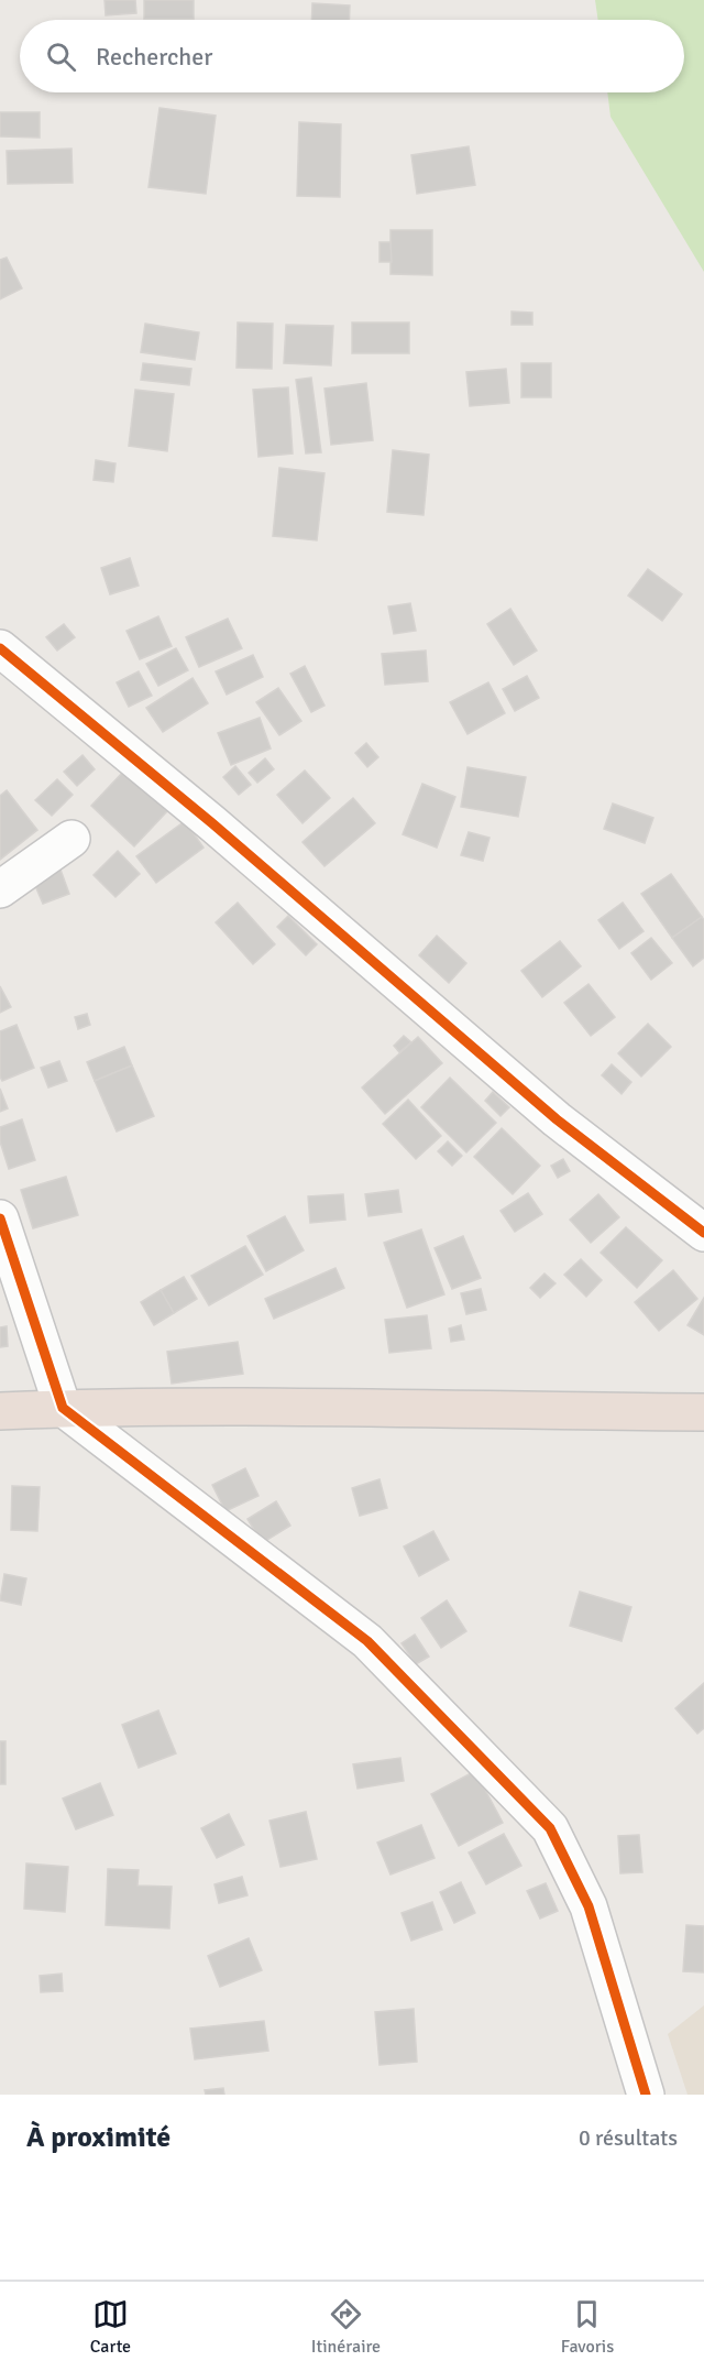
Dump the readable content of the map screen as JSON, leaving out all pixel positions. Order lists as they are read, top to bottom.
{
  "page": {
    "search": "Rechercher",
    "heading": ["À proximité", "0 résultats"],
    "nav": ["Carte", "Itinéraire", "Favoris"]
  }
}
